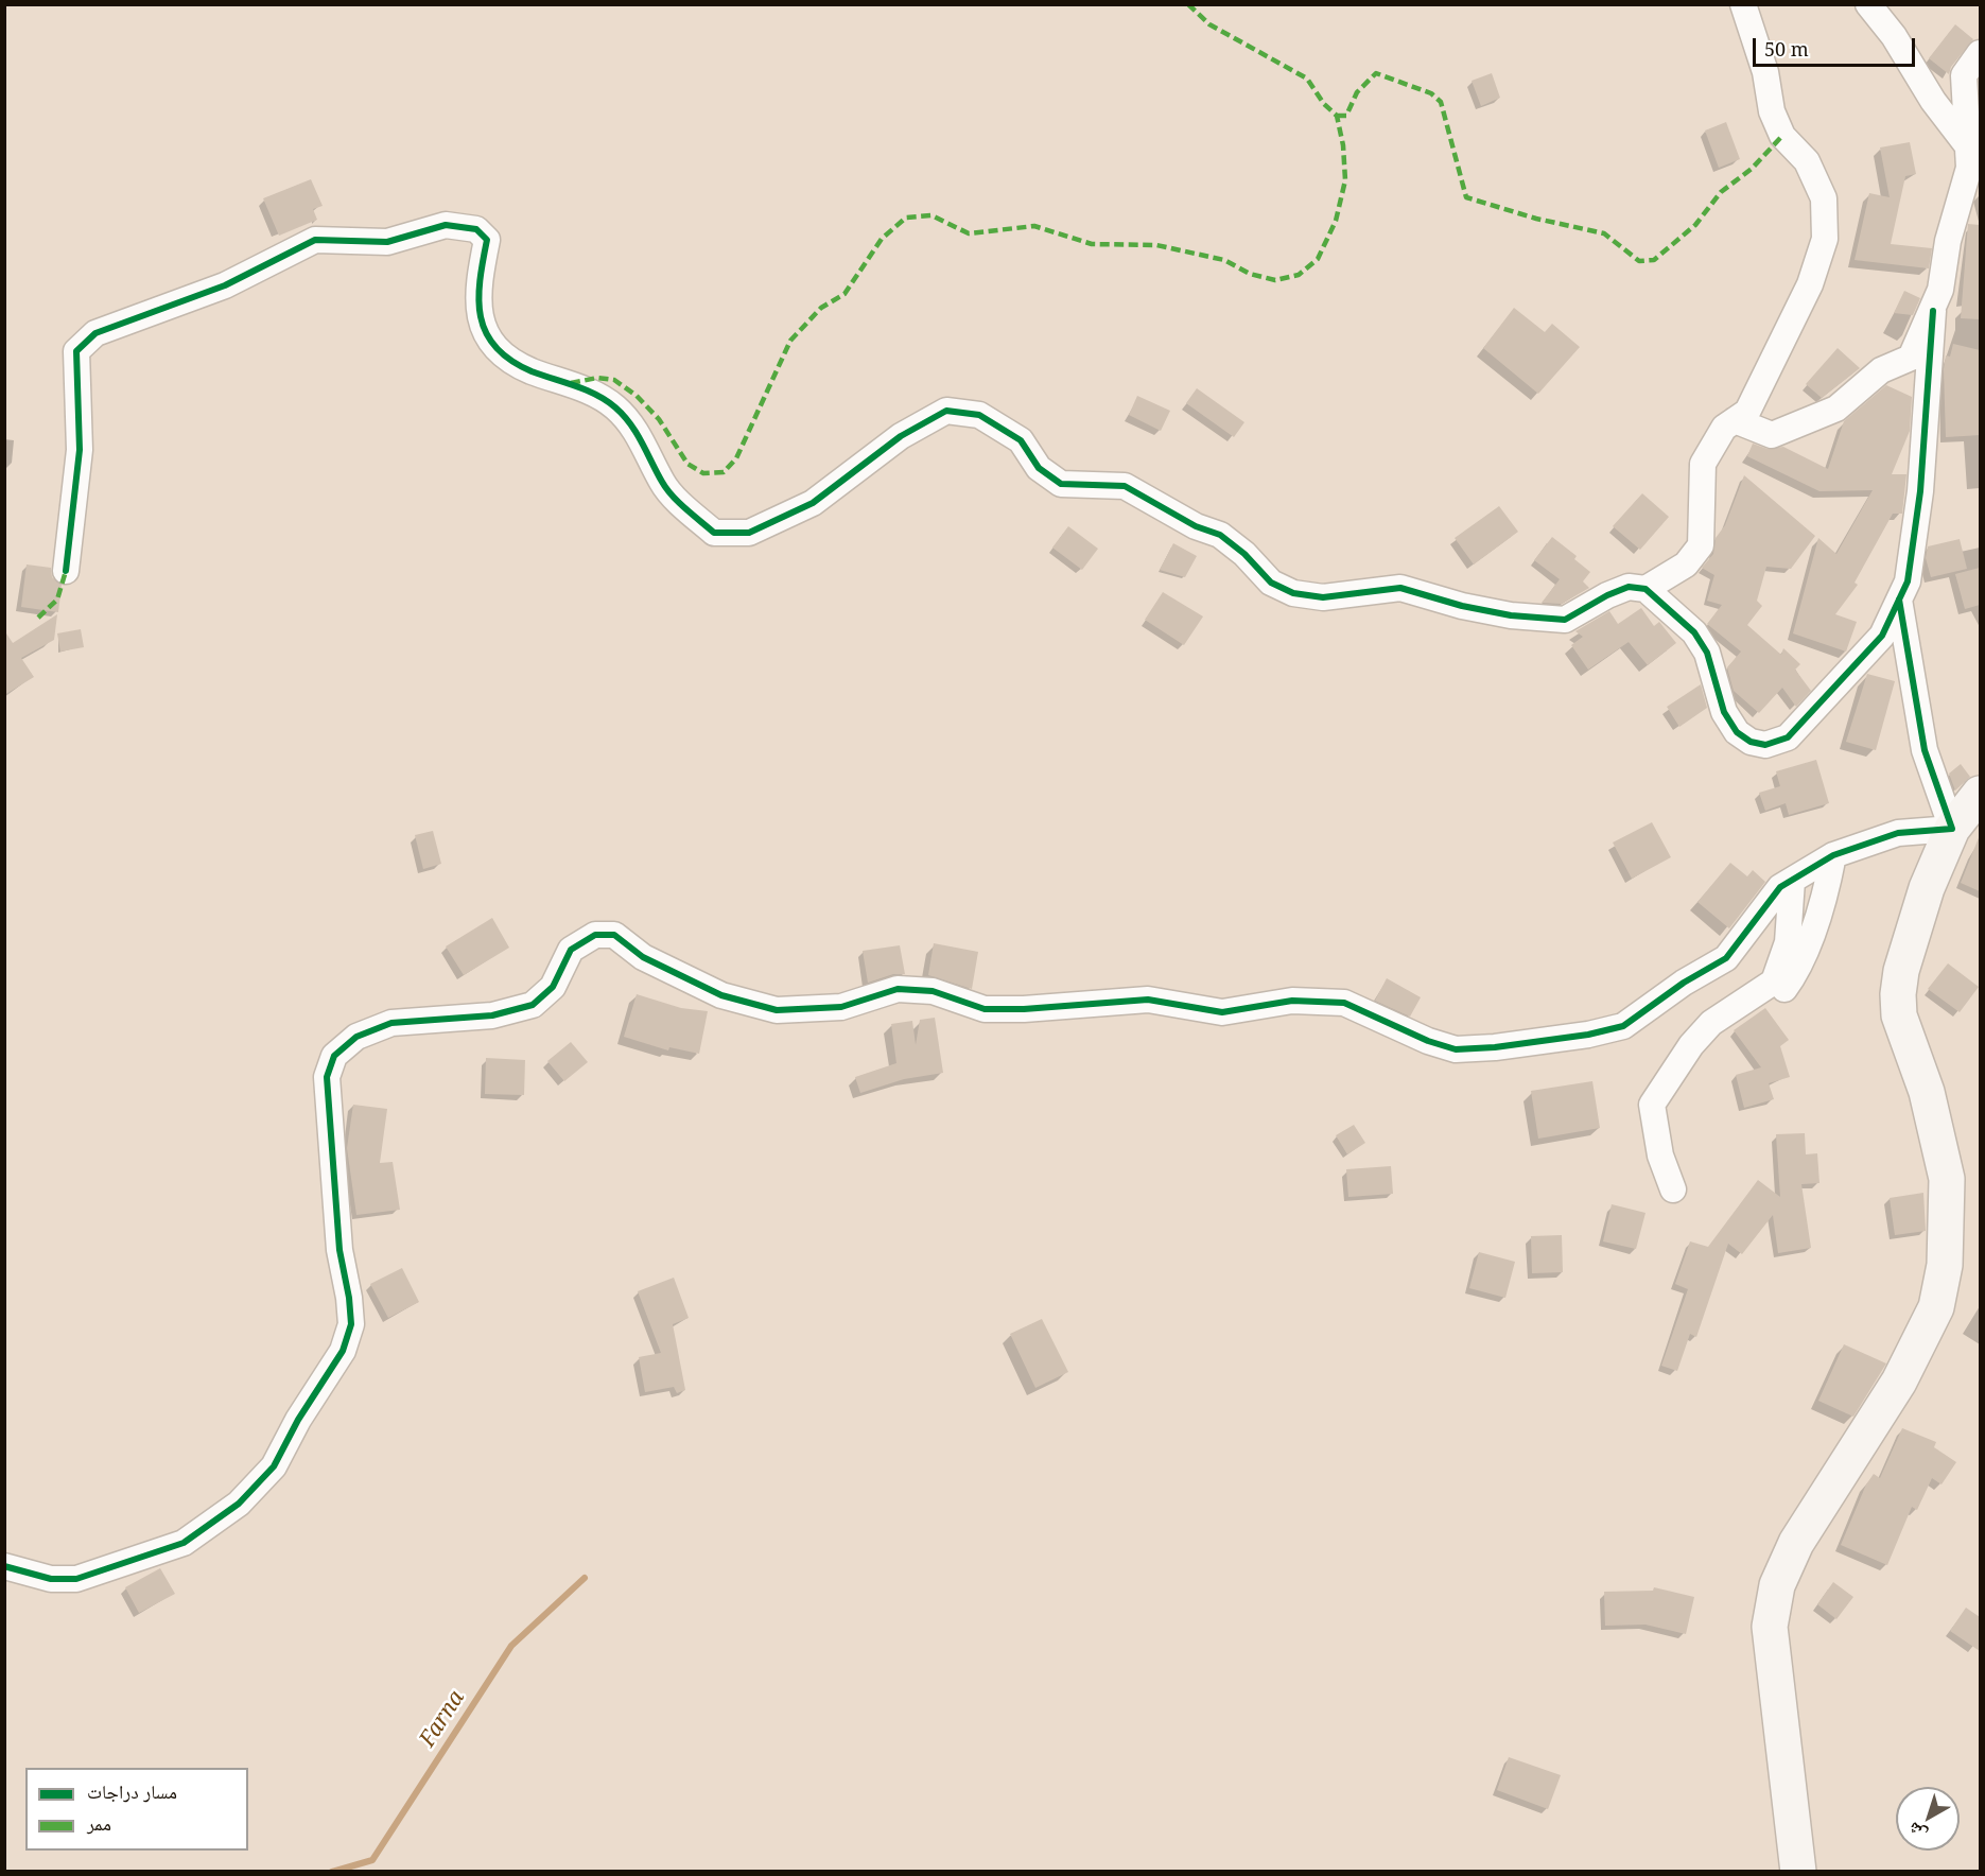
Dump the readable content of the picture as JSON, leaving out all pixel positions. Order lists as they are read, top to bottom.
{
  "water": ["Farna"],
  "legend": ["مسار دراجات", "ممر"],
  "scale_bar": "50 m",
  "north": "bottom left"
}
